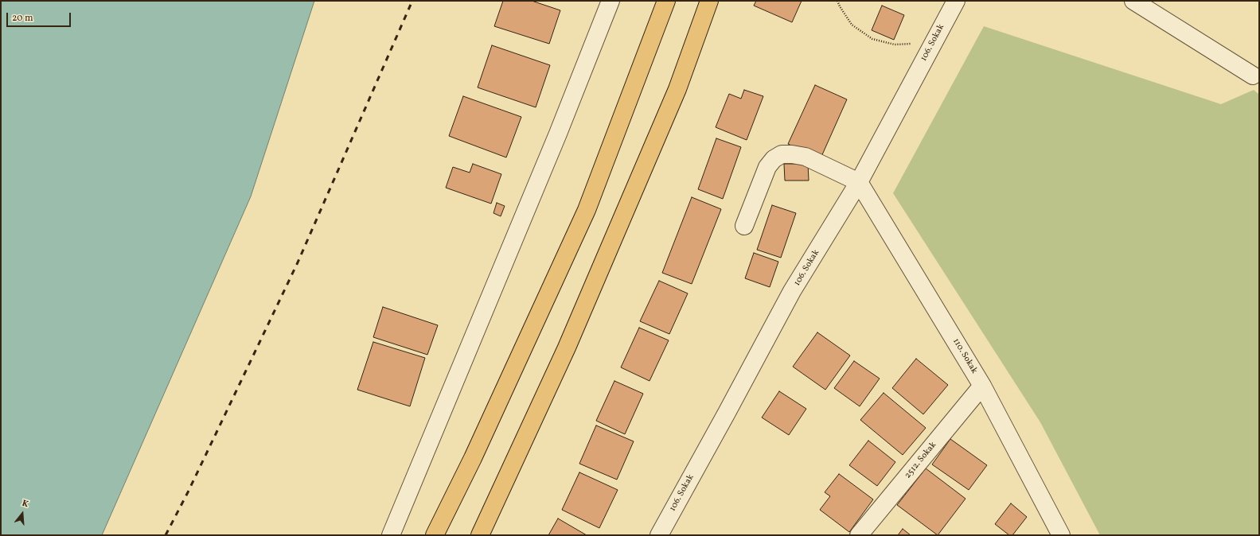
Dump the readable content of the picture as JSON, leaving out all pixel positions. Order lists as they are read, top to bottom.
{
  "streets": {
    "street": ["106. Sokak", "110. Sokak", "2512. Sokak"]
  },
  "crossings": [
    ["106. Sokak", "110. Sokak"],
    ["110. Sokak", "2512. Sokak"]
  ],
  "scale_bar": "20 m",
  "north": "top"
}
